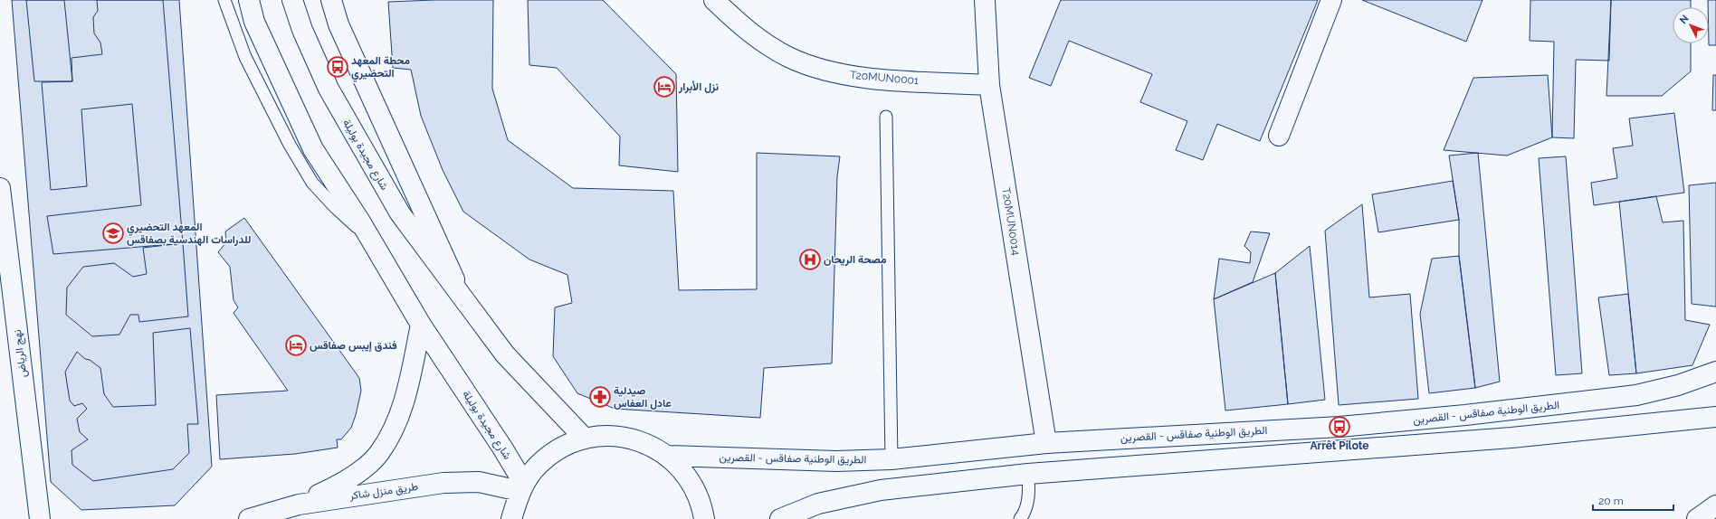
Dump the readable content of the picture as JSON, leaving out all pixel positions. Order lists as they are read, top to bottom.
{
  "streets": {
    "main road": [
      "T20MUN0001",
      "شارع مجيدة بوليلة",
      "T20MUN0014",
      "نهج الرياض",
      "الطريق الوطنية صفاقس - القصرين",
      "طريق منزل شاكر"
    ]
  },
  "crossings": [
    ["T20MUN0001", "T20MUN0014"],
    ["شارع مجيدة بوليلة", "طريق منزل شاكر"],
    ["T20MUN0014", "الطريق الوطنية صفاقس - القصرين"]
  ],
  "places": {
    "bus stop": ["محطة المعهد التحضيري", "Arrêt Pilote"],
    "hotel": ["نزل الأبرار", "فندق إيبس صفاقس"],
    "school or university": ["المعهد التحضيري للدراسات الهندسية بصفاقس"],
    "hospital": ["مصحة الريحان"],
    "pharmacy": ["صيدلية عادل العفاس"]
  },
  "scale_bar": "20 m",
  "north": "top left"
}
